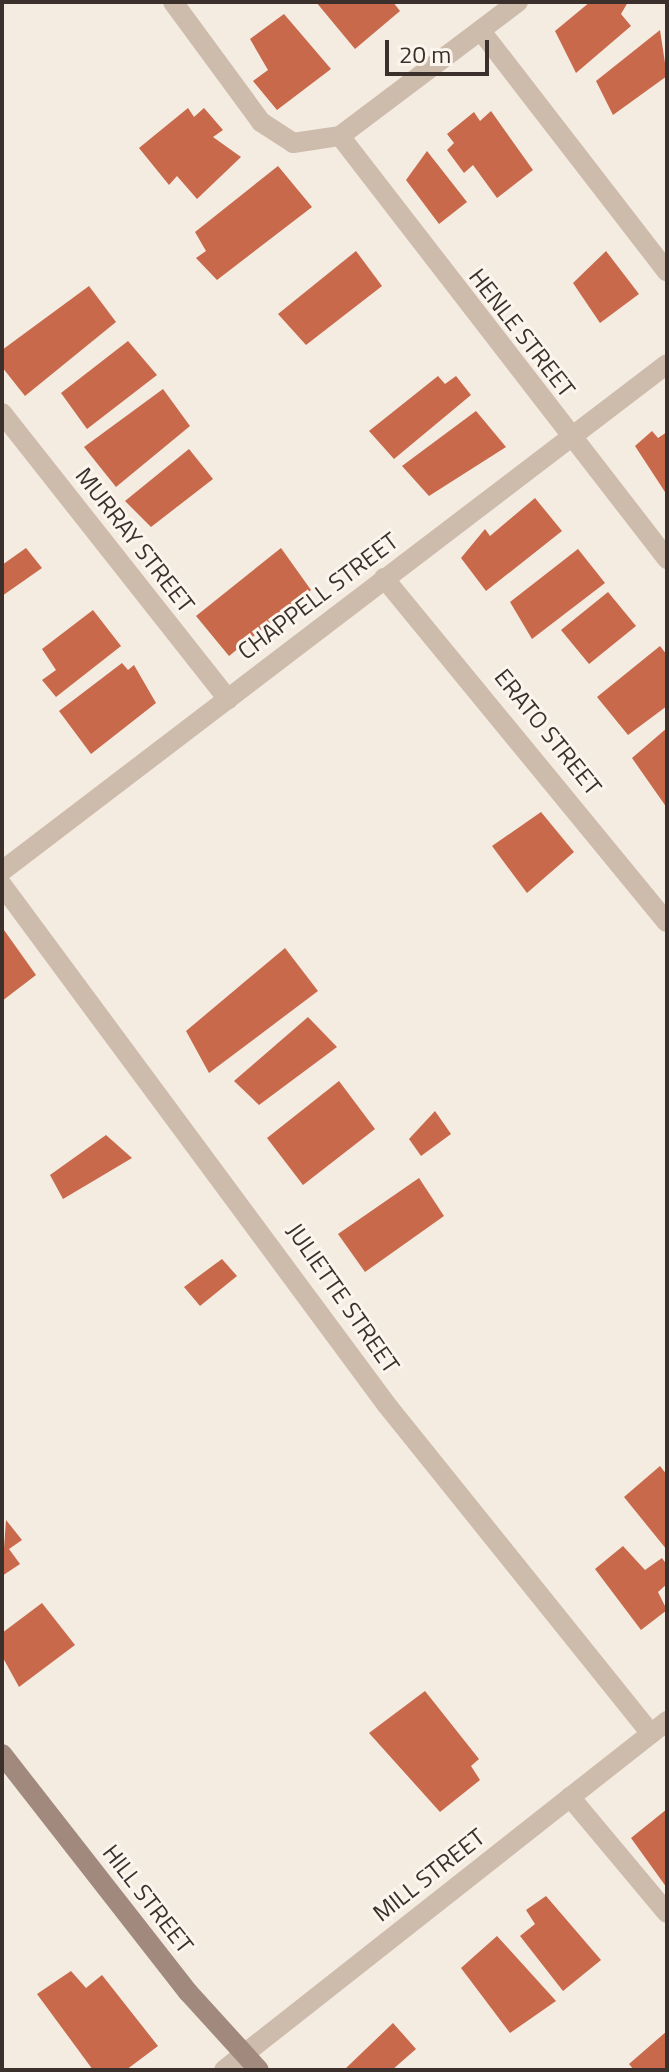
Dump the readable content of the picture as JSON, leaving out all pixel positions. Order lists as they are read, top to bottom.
{
  "streets": {
    "street": [
      "HENLE STREET",
      "MURRAY STREET",
      "CHAPPELL STREET",
      "ERATO STREET",
      "JULIETTE STREET",
      "MILL STREET",
      "HILL STREET"
    ]
  },
  "crossings": [
    ["HENLE STREET", "CHAPPELL STREET"],
    ["MURRAY STREET", "CHAPPELL STREET"],
    ["CHAPPELL STREET", "ERATO STREET"],
    ["CHAPPELL STREET", "JULIETTE STREET"],
    ["JULIETTE STREET", "MILL STREET"],
    ["MILL STREET", "HILL STREET"]
  ],
  "scale_bar": "20 m"
}
